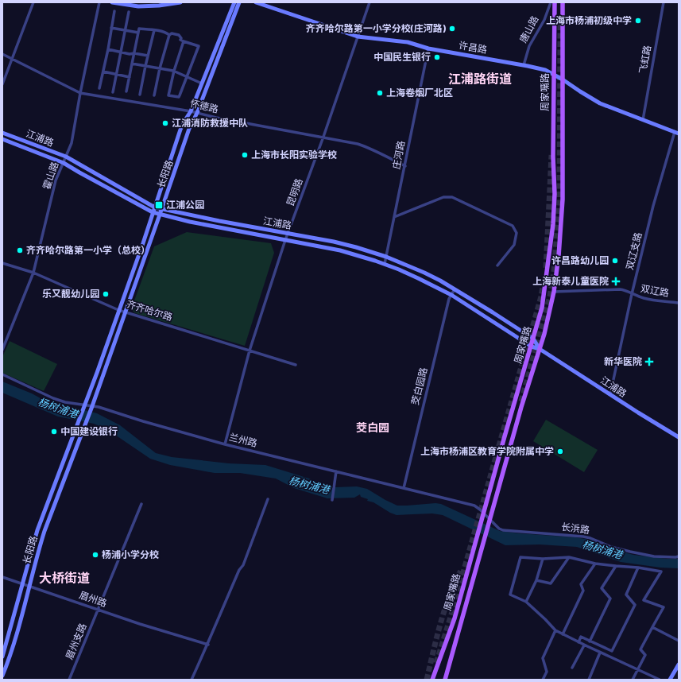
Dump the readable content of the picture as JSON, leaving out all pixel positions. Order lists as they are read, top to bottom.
{
  "streets": {
    "main road": [
      "许昌路",
      "周家嘴路",
      "江浦路",
      "长阳路"
    ],
    "street": [
      "唐山路",
      "飞虹路",
      "怀德路",
      "庄河路",
      "霍山路",
      "昆明路",
      "双辽支路",
      "双辽路",
      "齐齐哈尔路",
      "茭白园路",
      "兰州路",
      "长浜路",
      "眉州路",
      "眉州支路"
    ]
  },
  "crossings": [
    ["唐山路", "许昌路"],
    ["许昌路", "飞虹路"],
    ["许昌路", "周家嘴路"],
    ["许昌路", "庄河路"],
    ["许昌路", "昆明路"],
    ["许昌路", "双辽支路"],
    ["周家嘴路", "江浦路"],
    ["周家嘴路", "双辽路"],
    ["周家嘴路", "兰州路"],
    ["周家嘴路", "长浜路"],
    ["怀德路", "庄河路"],
    ["怀德路", "长阳路"],
    ["怀德路", "霍山路"],
    ["怀德路", "昆明路"],
    ["江浦路", "庄河路"],
    ["江浦路", "长阳路"],
    ["江浦路", "霍山路"],
    ["江浦路", "昆明路"],
    ["江浦路", "双辽支路"],
    ["江浦路", "茭白园路"],
    ["长阳路", "齐齐哈尔路"],
    ["长阳路", "兰州路"],
    ["长阳路", "眉州路"],
    ["霍山路", "齐齐哈尔路"],
    ["昆明路", "齐齐哈尔路"],
    ["昆明路", "兰州路"],
    ["双辽支路", "双辽路"],
    ["茭白园路", "兰州路"],
    ["兰州路", "长浜路"],
    ["眉州路", "眉州支路"]
  ],
  "districts": ["江浦路街道", "茭白园", "大桥街道"],
  "water": ["杨树浦港"],
  "places": {
    "other": [
      "上海市杨浦初级中学",
      "齐齐哈尔路第一小学分校(庄河路)",
      "中国民生银行",
      "上海卷烟厂北区",
      "江浦消防救援中队",
      "上海市长阳实验学校",
      "齐齐哈尔路第一小学（总校）",
      "许昌路幼儿园",
      "乐又靓幼儿园",
      "中国建设银行",
      "上海市杨浦区教育学院附属中学",
      "杨浦小学分校"
    ],
    "transit": ["江浦公园"],
    "health": ["上海新泰儿童医院", "新华医院"]
  }
}
